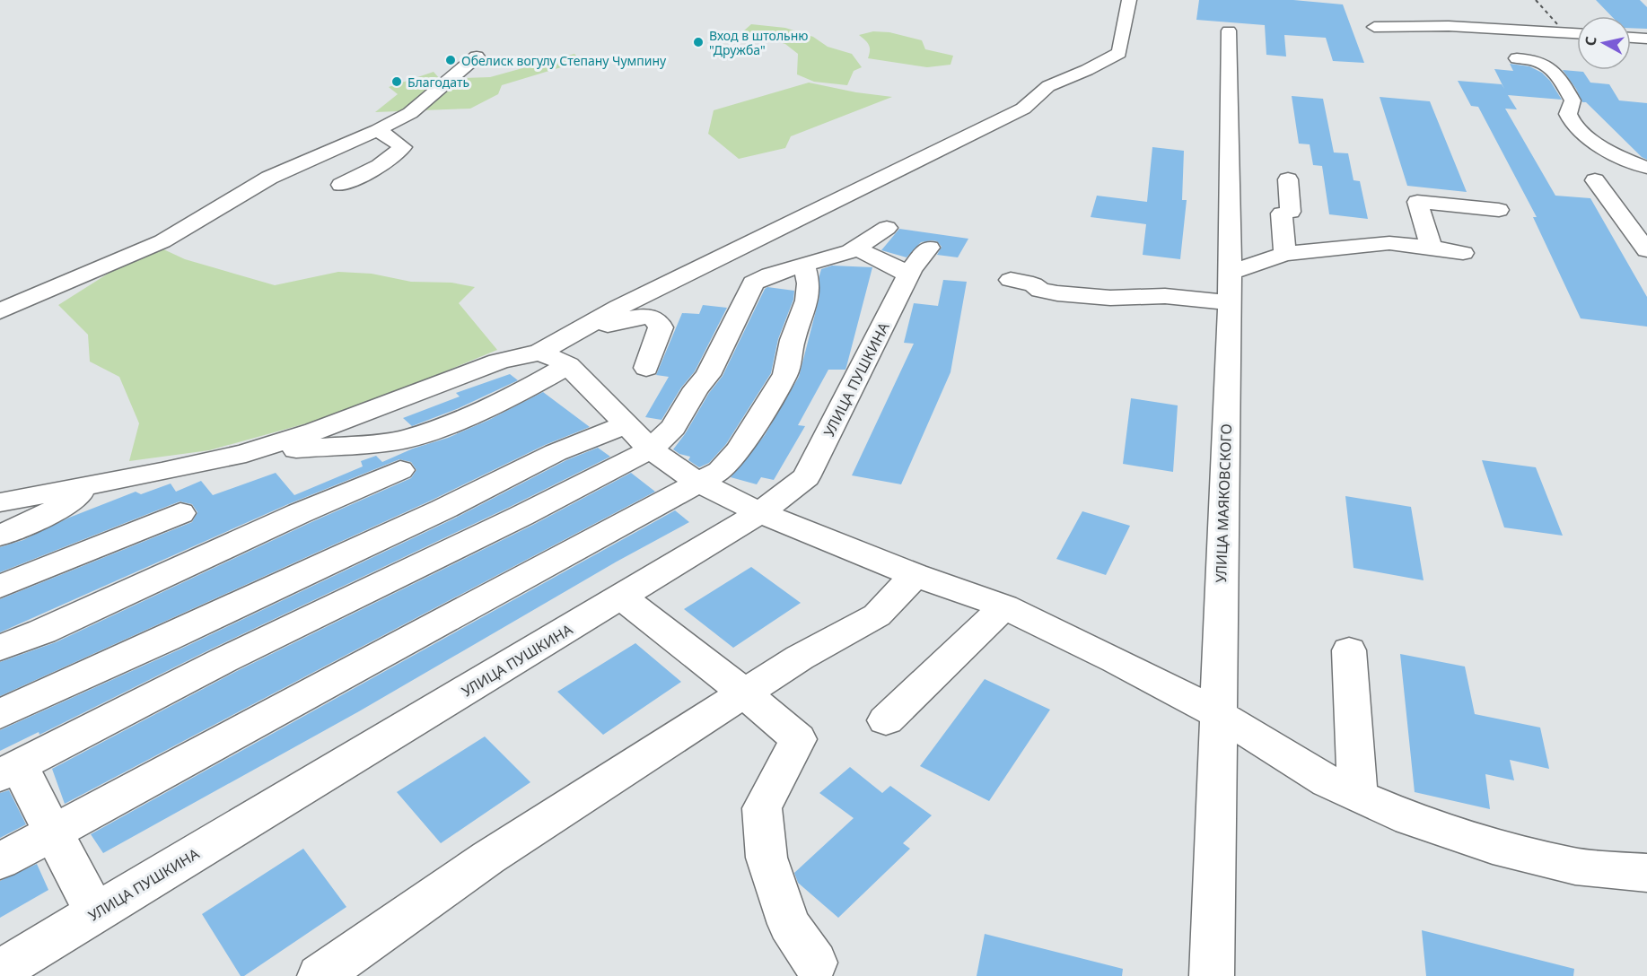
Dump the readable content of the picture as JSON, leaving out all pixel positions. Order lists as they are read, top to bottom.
{
  "streets": {
    "street": ["УЛИЦА ПУШКИНА", "УЛИЦА МАЯКОВСКОГО"]
  },
  "places": ["Вход в штольню \"Дружба\"", "Обелиск вогулу Степану Чумпину", "Благодать"],
  "north": "left"
}
